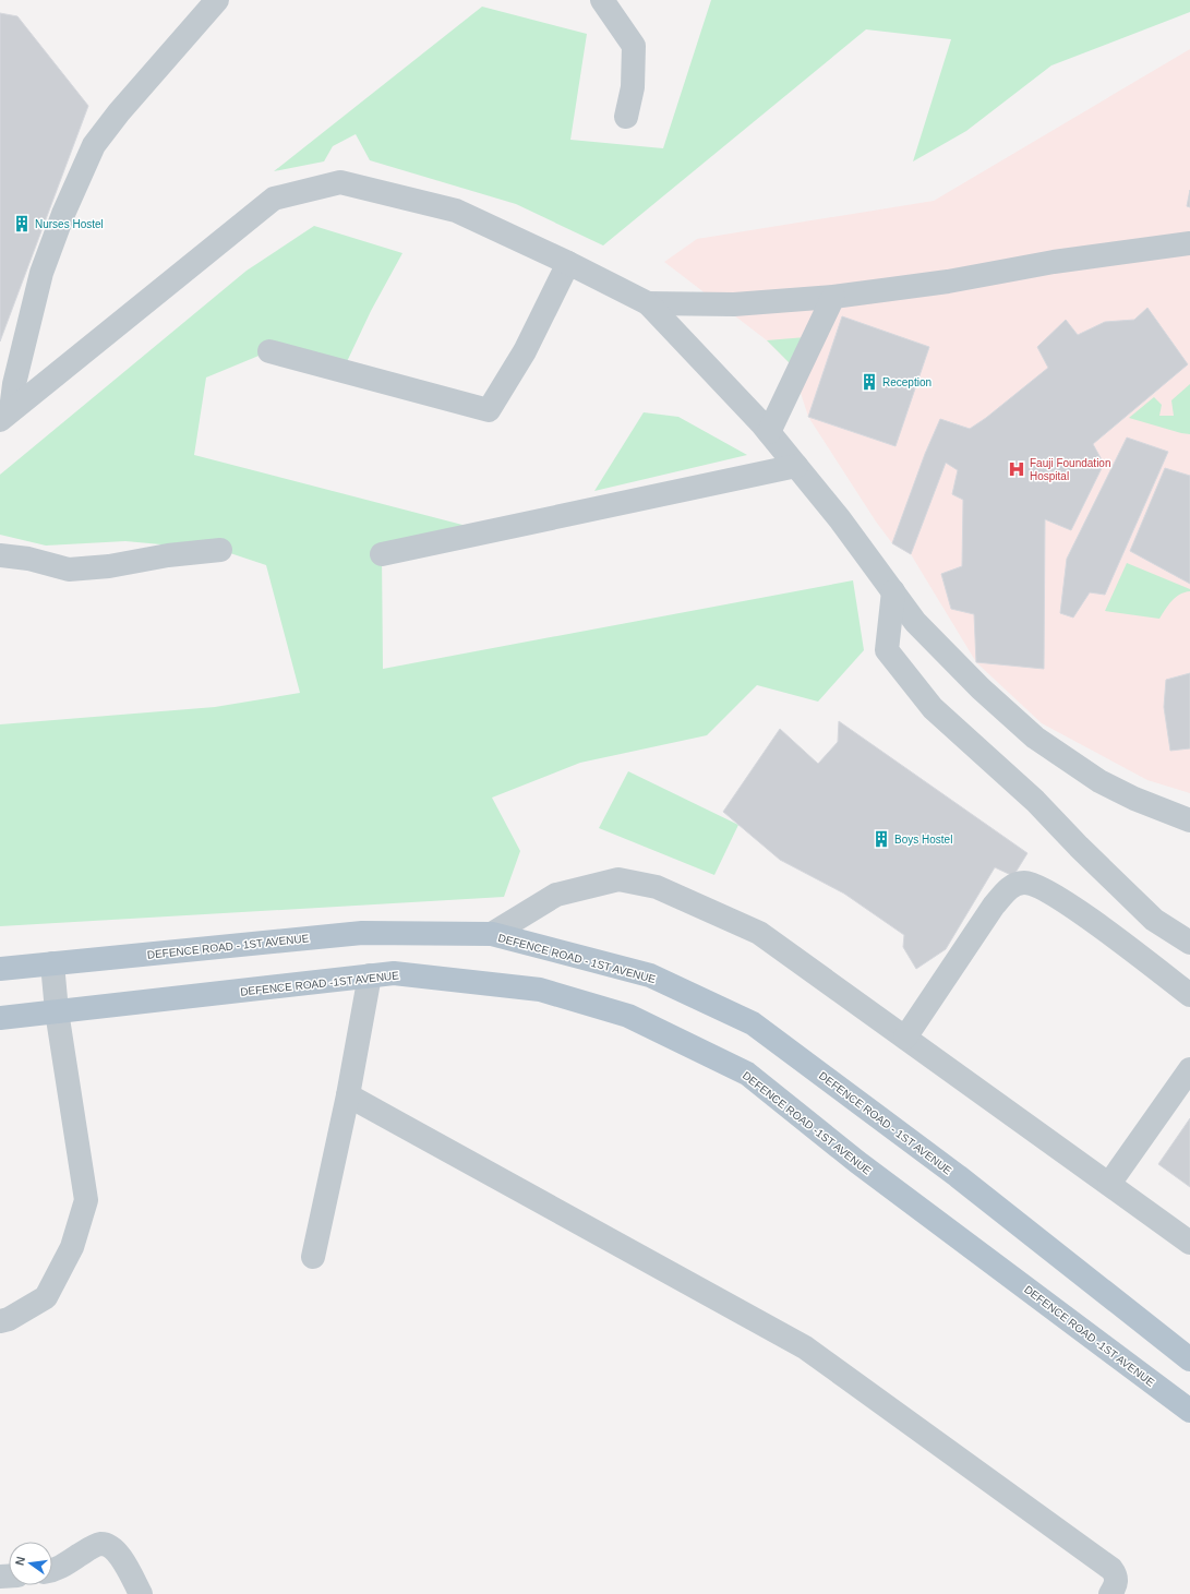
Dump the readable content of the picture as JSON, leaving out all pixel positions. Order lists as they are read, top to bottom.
{
  "streets": {
    "main road": ["DEFENCE ROAD - 1ST AVENUE", "DEFENCE ROAD -1ST AVENUE"]
  },
  "places": {
    "building": ["Nurses Hostel", "Reception", "Boys Hostel"],
    "hospital": ["Fauji Foundation Hospital"]
  },
  "north": "left"
}
